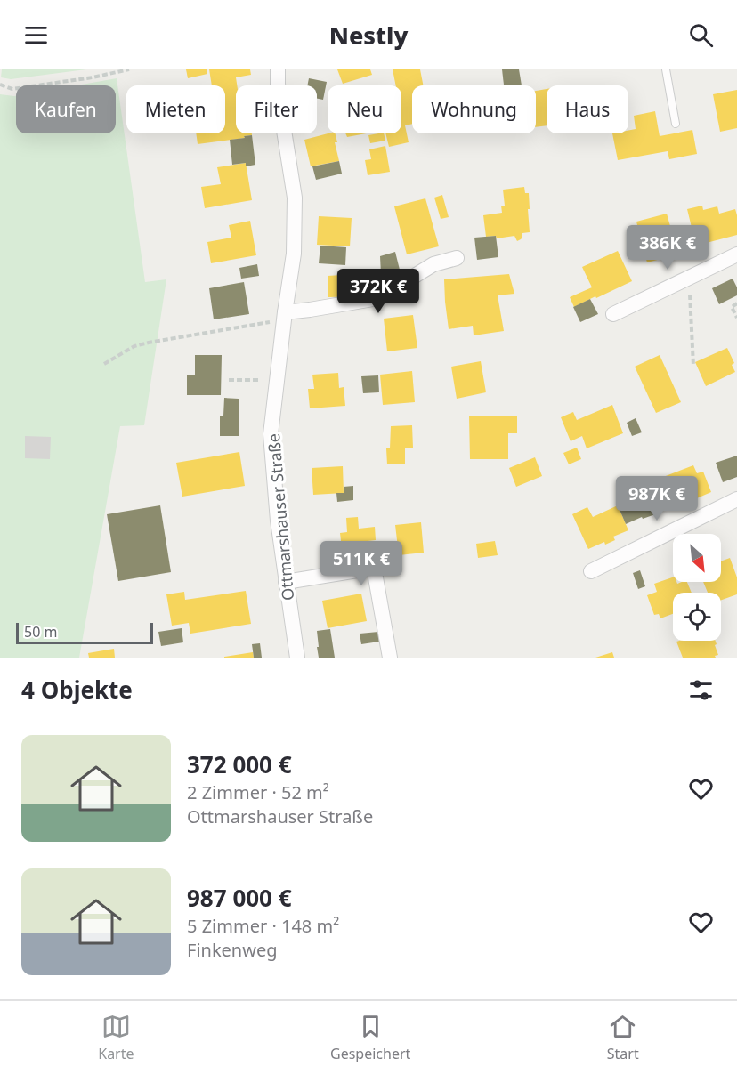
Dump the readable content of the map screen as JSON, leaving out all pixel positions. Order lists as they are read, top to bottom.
{
  "streets": {
    "street": ["Ottmarshauser Straße"]
  },
  "scale_bar": "50 m",
  "north": "bottom right",
  "page": {
    "header": "Nestly",
    "chip": [
      "Kaufen",
      "Mieten",
      "Filter",
      "Neu",
      "Wohnung",
      "Haus"
    ],
    "price": [
      "386K €",
      "372K €",
      "987K €",
      "511K €"
    ],
    "scale": "50 m",
    "heading": "4 Objekte",
    "list": [
      {
        "name": "372 000 €",
        "note": "2 Zimmer · 52 m² · Ottmarshauser Straße"
      },
      {
        "name": "987 000 €",
        "note": "5 Zimmer · 148 m² · Finkenweg"
      }
    ],
    "tabs": ["Karte", "Gespeichert", "Start"]
  }
}
